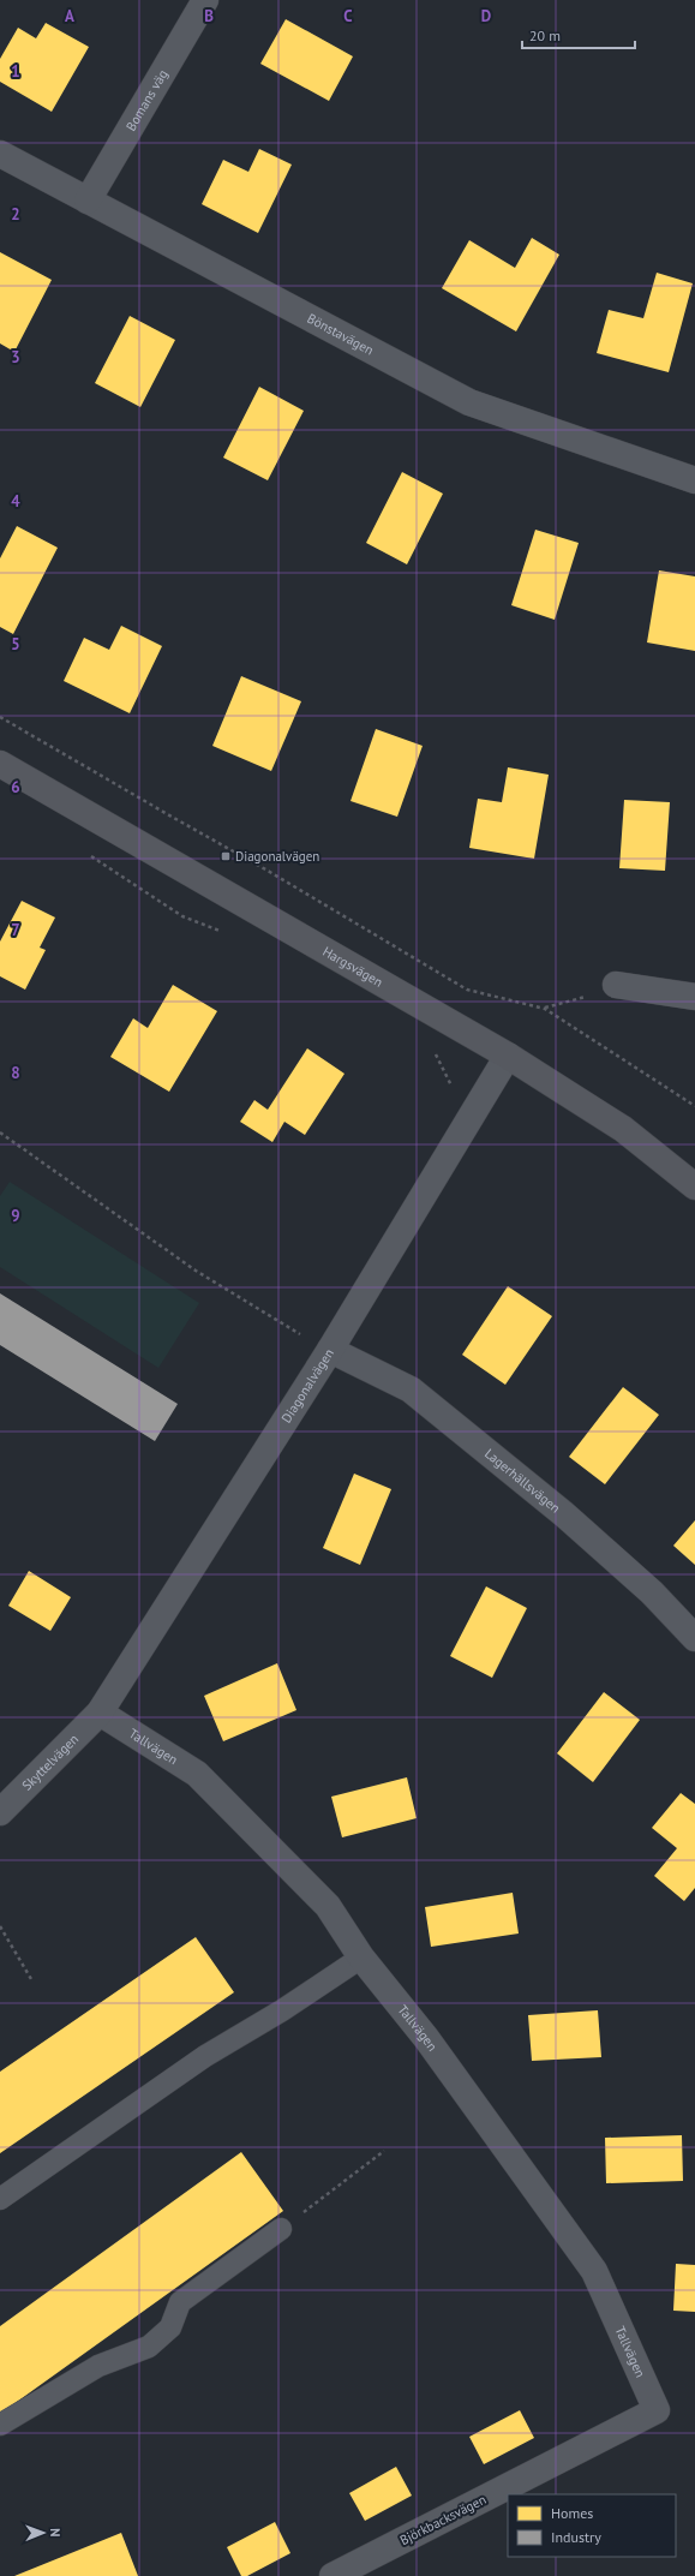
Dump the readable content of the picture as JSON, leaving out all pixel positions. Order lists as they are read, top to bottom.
{
  "streets": {
    "street": [
      "Bomans väg",
      "Bönstavägen",
      "Hargsvägen",
      "Diagonalvägen",
      "Lagerhällsvägen",
      "Tallvägen",
      "Skyttelvägen",
      "Björkbacksvägen"
    ]
  },
  "crossings": [
    ["Bomans väg", "Bönstavägen"],
    ["Hargsvägen", "Diagonalvägen"],
    ["Diagonalvägen", "Lagerhällsvägen"],
    ["Diagonalvägen", "Tallvägen"],
    ["Diagonalvägen", "Skyttelvägen"],
    ["Tallvägen", "Skyttelvägen"],
    ["Tallvägen", "Björkbacksvägen"]
  ],
  "places": {
    "transit": ["Diagonalvägen"]
  },
  "legend": ["Homes", "Industry"],
  "scale_bar": "20 m",
  "north": "right",
  "grid": {
    "columns": [
      "A",
      "B",
      "C",
      "D"
    ],
    "rows": [
      "1",
      "2",
      "3",
      "4",
      "5",
      "6",
      "7",
      "8",
      "9"
    ]
  }
}
